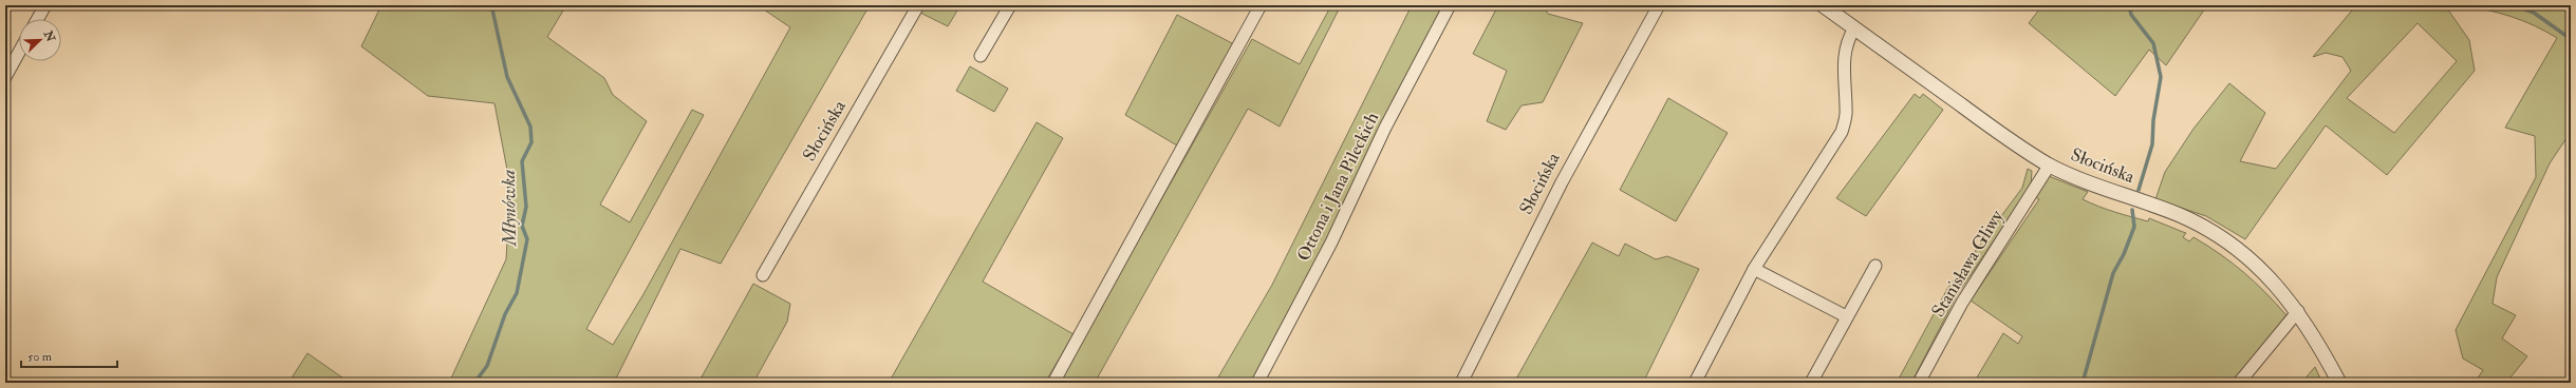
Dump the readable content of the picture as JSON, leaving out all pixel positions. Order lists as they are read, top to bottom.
{
  "streets": {
    "street": ["Słocińska", "Ottona i Jana Pileckich", "Stanisława Gliwy"]
  },
  "crossings": [
    ["Słocińska", "Stanisława Gliwy"]
  ],
  "water": ["Młynówka"],
  "scale_bar": "50 m",
  "north": "top right"
}
